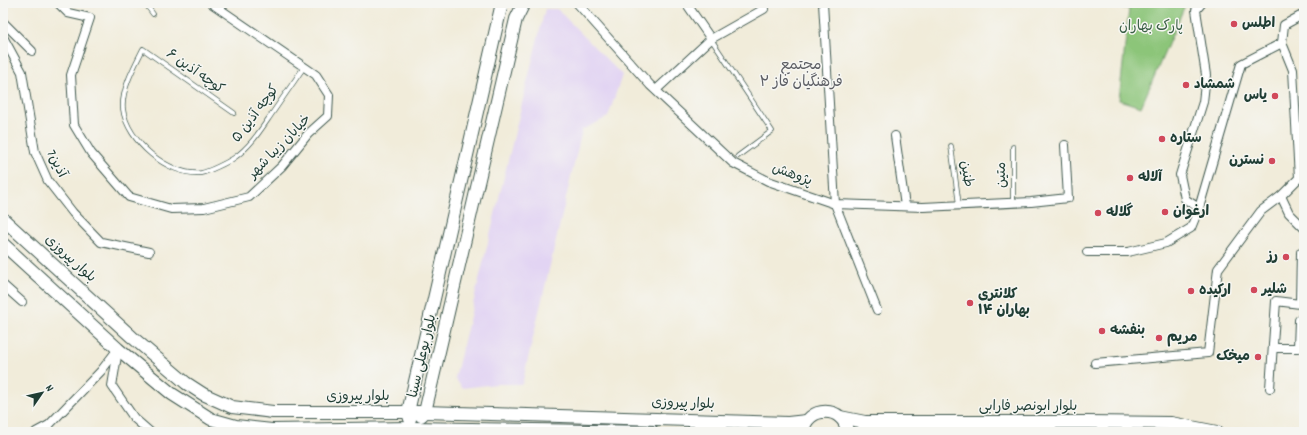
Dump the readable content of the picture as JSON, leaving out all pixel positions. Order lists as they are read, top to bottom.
{
  "streets": {
    "street": [
      "خیابان زیبا شهر",
      "آذین7",
      "پژوهش",
      "بلوار پیروزی",
      "بلوار بوعلی سینا",
      "بلوار ابونصر فارابی"
    ],
    "lane": [
      "کوچه آذین ۶",
      "کوچه آذین ۵",
      "طنین",
      "متین"
    ]
  },
  "crossings": [
    ["کوچه آذین ۶", "کوچه آذین ۵"],
    ["کوچه آذین ۵", "خیابان زیبا شهر"],
    ["طنین", "پژوهش"],
    ["پژوهش", "متین"],
    ["بلوار پیروزی", "بلوار بوعلی سینا"],
    ["بلوار پیروزی", "بلوار ابونصر فارابی"]
  ],
  "districts": ["مجتمع فرهنگیان فاز ۲"],
  "parks": ["پارک بهاران"],
  "places": [
    "اطلس",
    "شمشاد",
    "یاس",
    "ستاره",
    "نسترن",
    "آلاله",
    "ارغوان",
    "گلاله",
    "رز",
    "شلیر",
    "ارکیده",
    "کلانتری ۱۴ بهاران",
    "بنفشه",
    "مریم",
    "میخک"
  ],
  "north": "top right"
}
